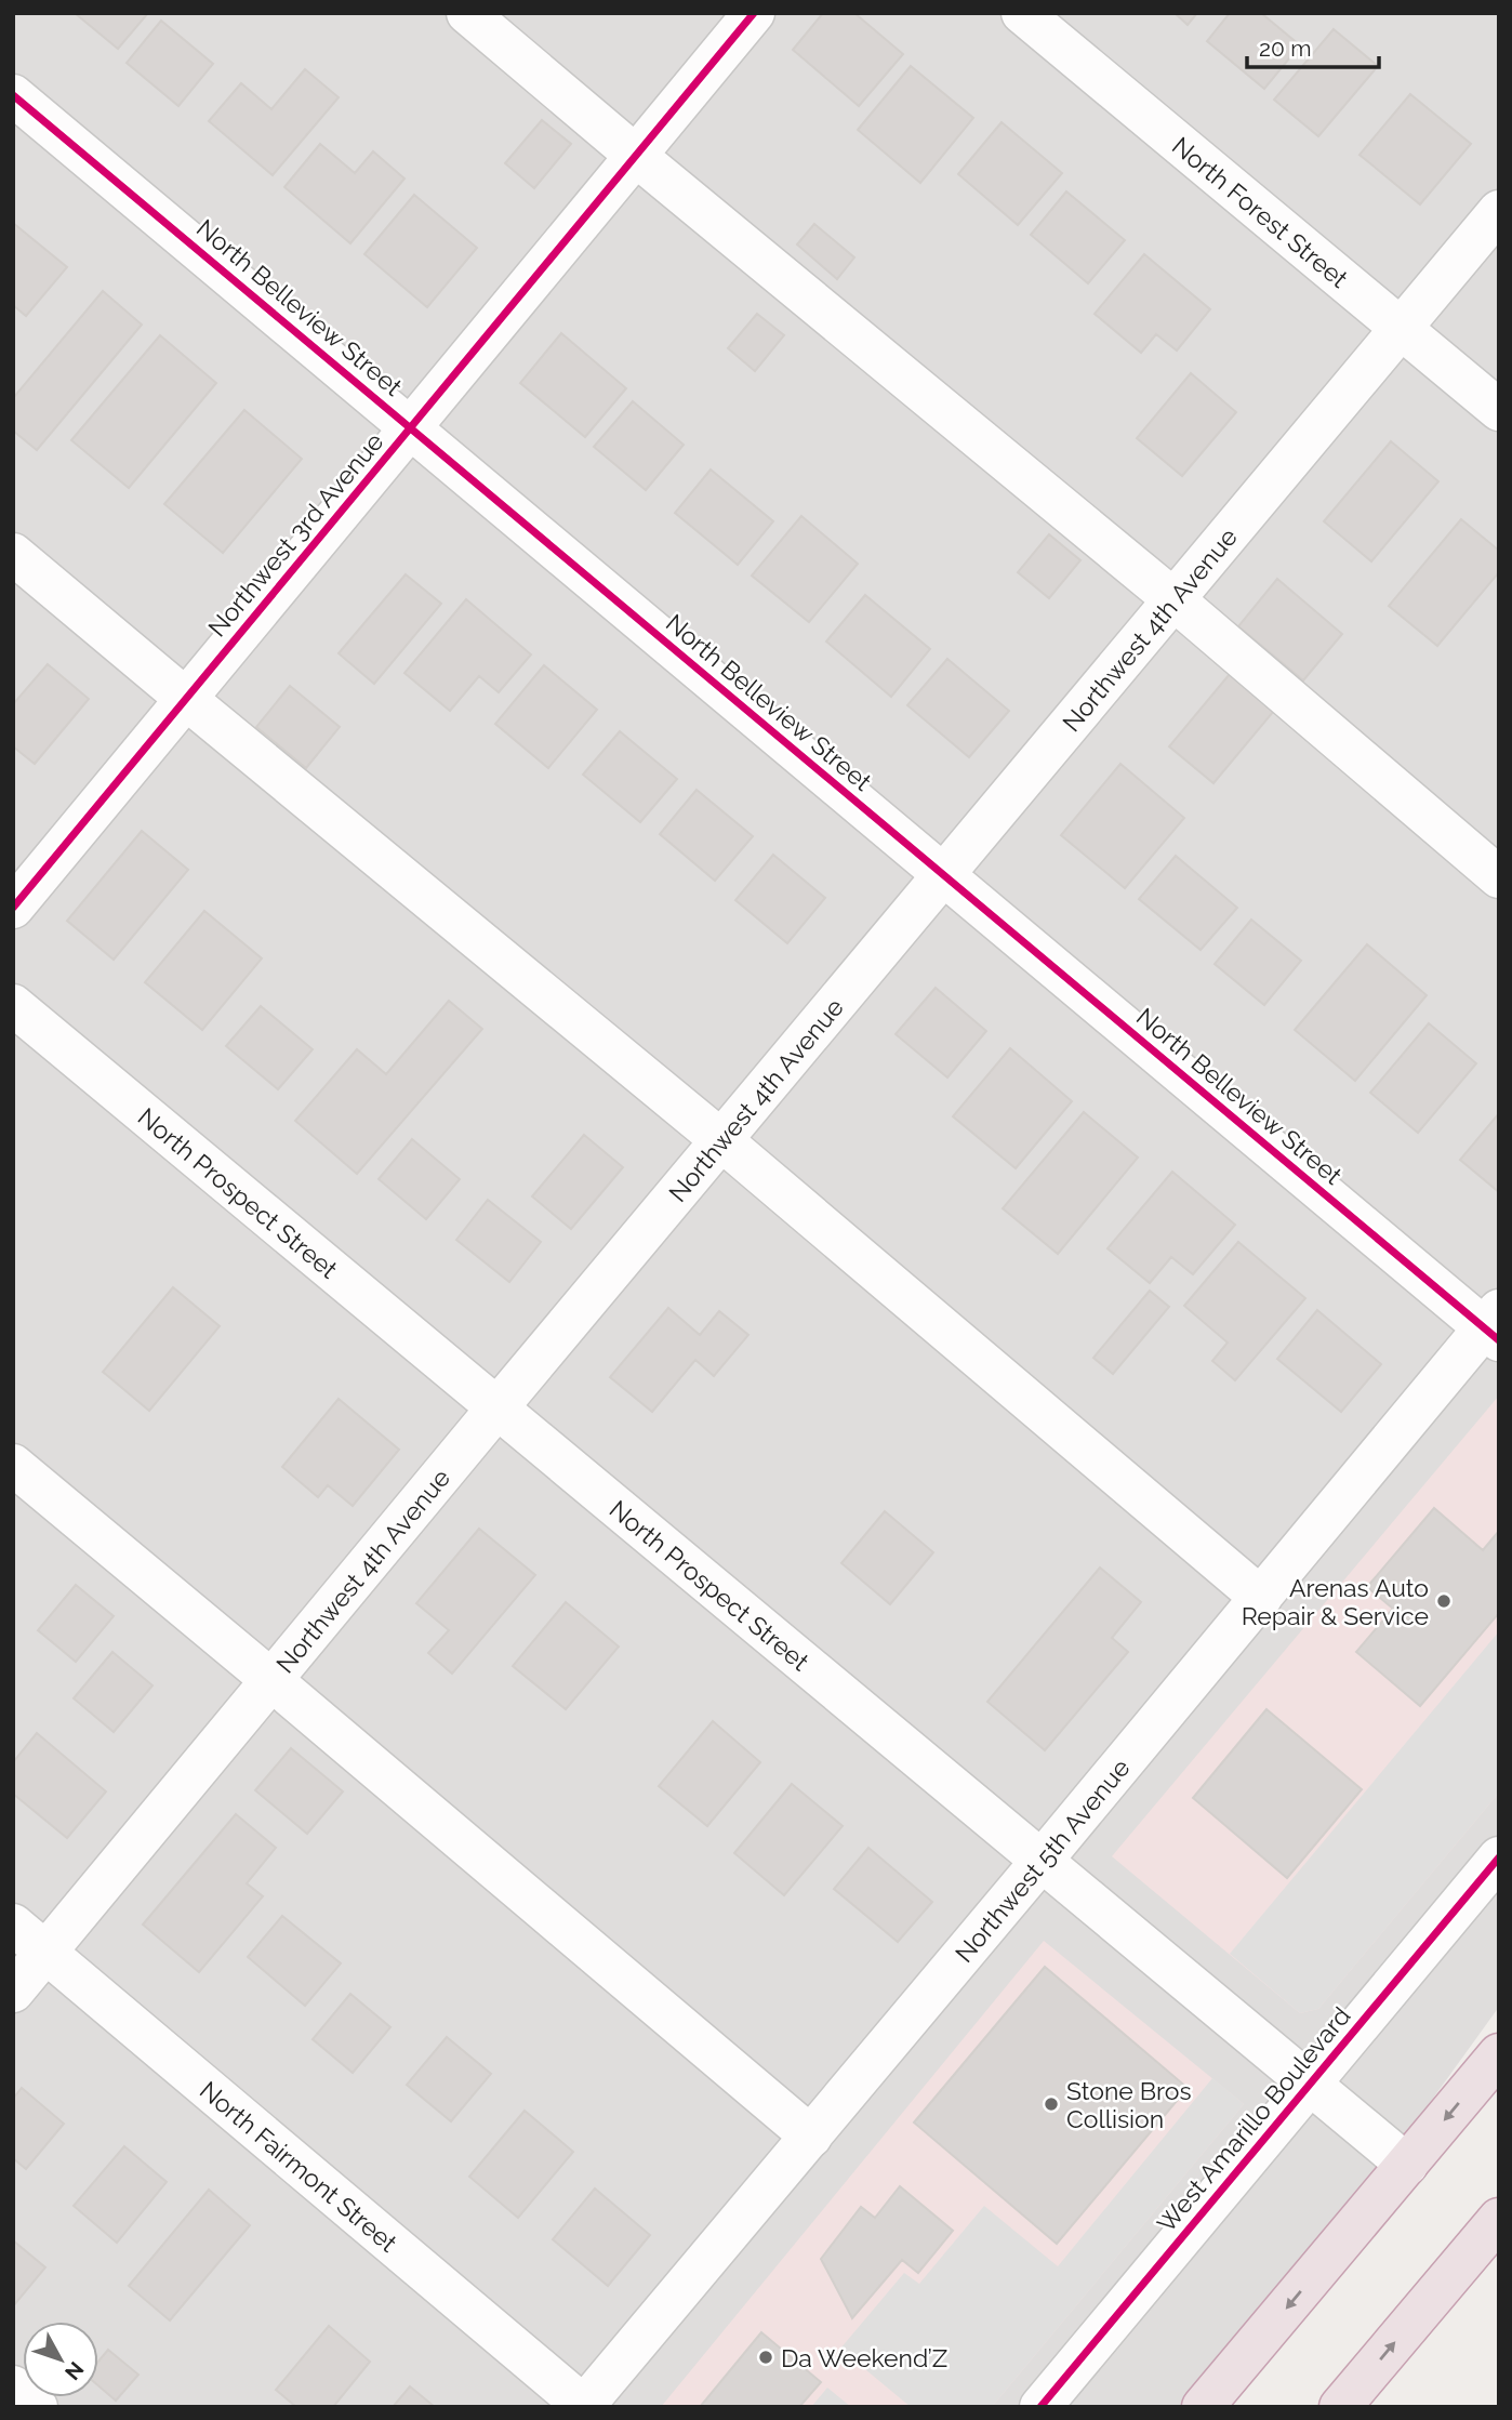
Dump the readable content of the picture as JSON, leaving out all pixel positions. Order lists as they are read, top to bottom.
{
  "streets": {
    "street": [
      "North Forest Street",
      "North Belleview Street",
      "Northwest 3rd Avenue",
      "Northwest 4th Avenue",
      "North Prospect Street",
      "Northwest 5th Avenue",
      "West Amarillo Boulevard",
      "North Fairmont Street"
    ]
  },
  "crossings": [
    ["North Forest Street", "Northwest 4th Avenue"],
    ["North Belleview Street", "Northwest 3rd Avenue"],
    ["North Belleview Street", "Northwest 4th Avenue"],
    ["North Belleview Street", "Northwest 5th Avenue"],
    ["Northwest 4th Avenue", "North Prospect Street"],
    ["Northwest 4th Avenue", "North Fairmont Street"],
    ["North Prospect Street", "Northwest 5th Avenue"],
    ["North Prospect Street", "West Amarillo Boulevard"],
    ["Northwest 5th Avenue", "North Fairmont Street"]
  ],
  "places": ["Arenas Auto Repair & Service", "Stone Bros Collision", "Da Weekend’Z"],
  "scale_bar": "20 m",
  "north": "bottom right"
}
